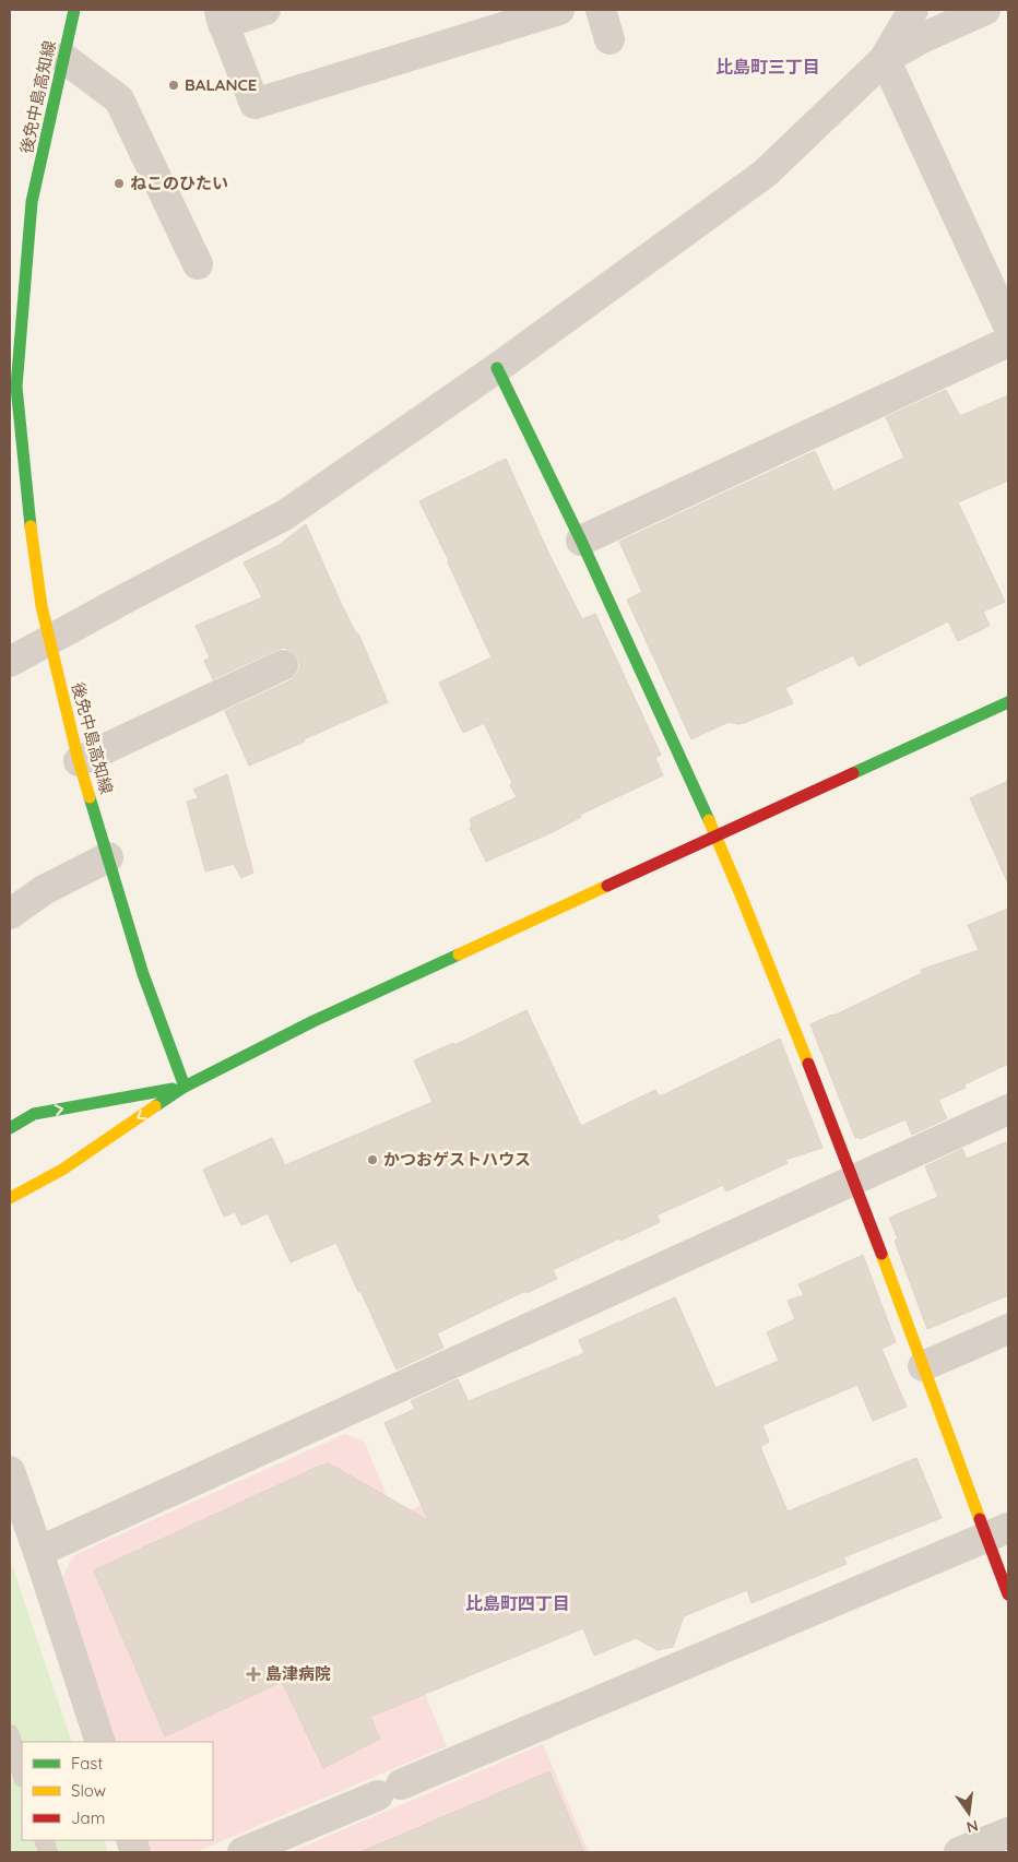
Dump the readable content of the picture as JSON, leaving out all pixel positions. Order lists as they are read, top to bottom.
{
  "streets": {
    "street": ["後免中島高知線"]
  },
  "districts": ["比島町三丁目", "比島町四丁目"],
  "places": {
    "other": ["BALANCE", "ねこのひたい", "かつおゲストハウス"],
    "health": ["島津病院"]
  },
  "legend": ["Fast", "Slow", "Jam"],
  "north": "bottom"
}
